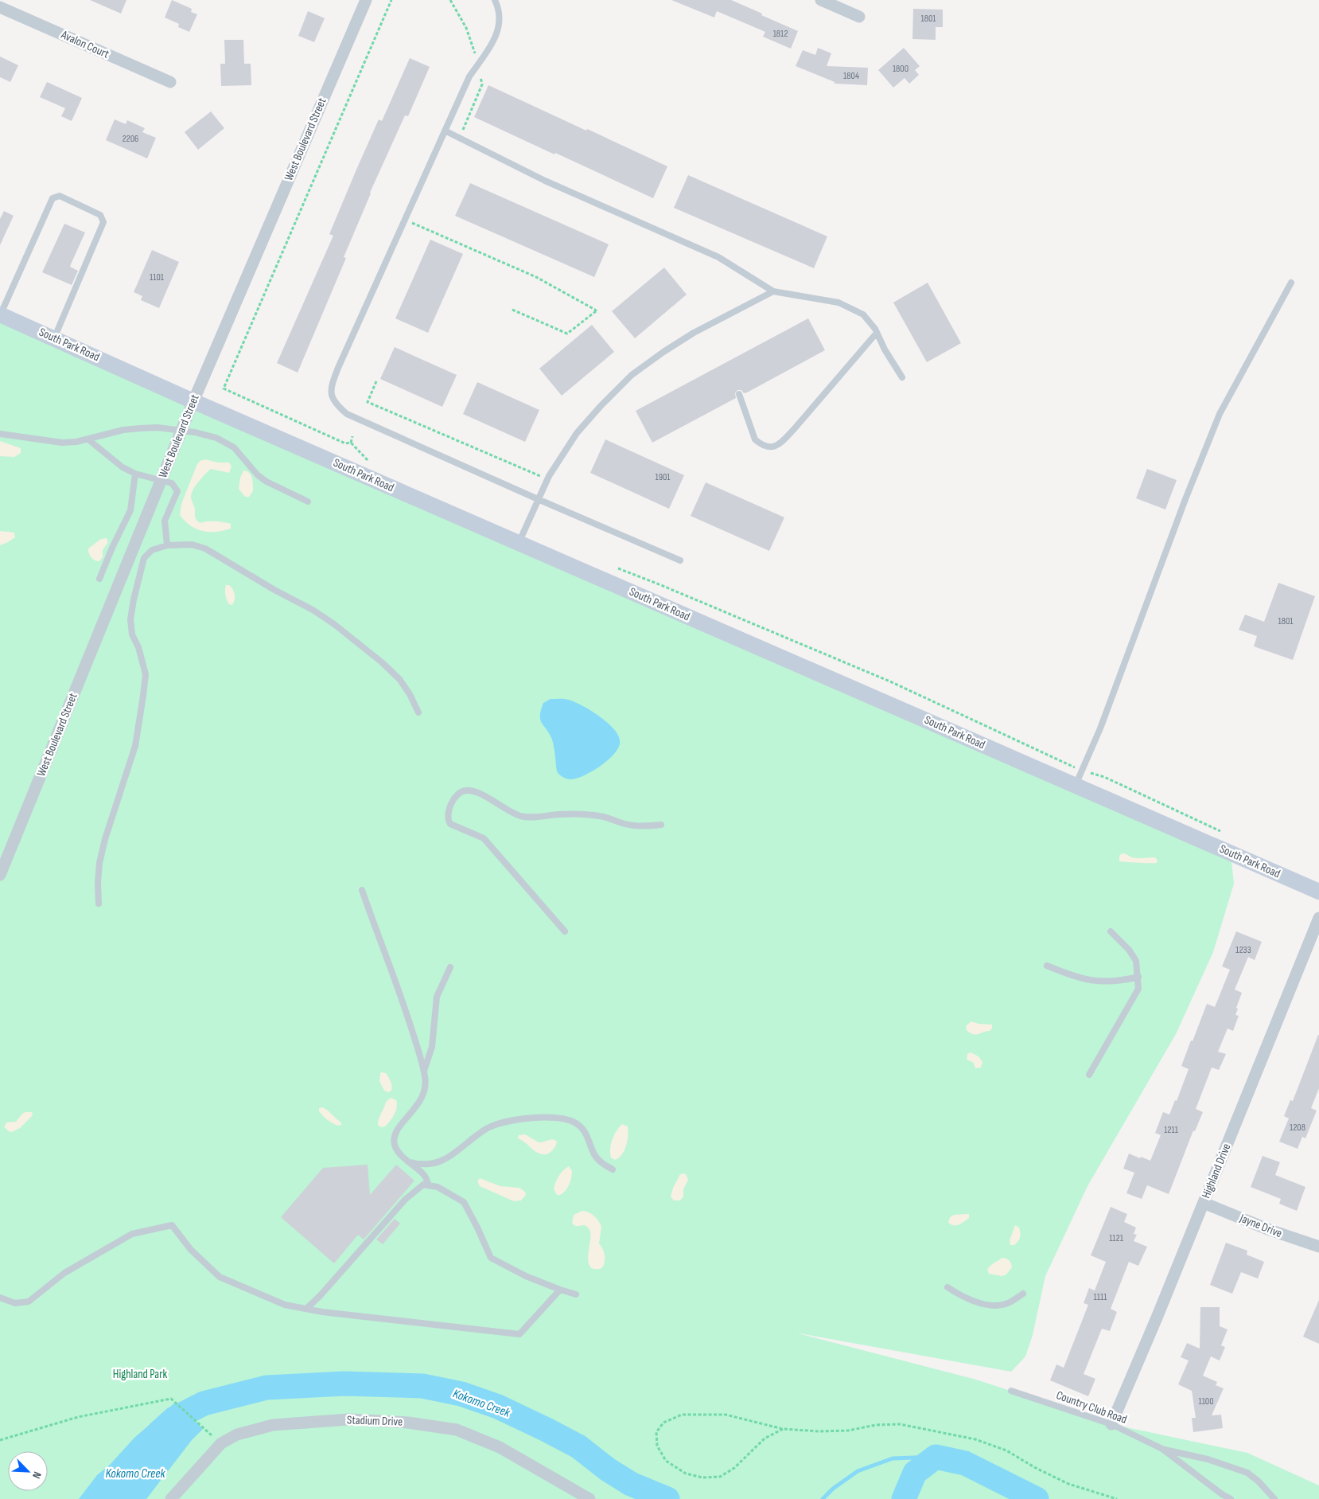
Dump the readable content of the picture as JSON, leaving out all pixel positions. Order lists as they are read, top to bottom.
{
  "streets": {
    "street": [
      "Avalon Court",
      "West Boulevard Street",
      "South Park Road",
      "Highland Drive",
      "Jayne Drive",
      "Stadium Drive"
    ],
    "lane": ["Country Club Road"]
  },
  "crossings": [
    ["West Boulevard Street", "South Park Road"],
    ["Highland Drive", "Jayne Drive"],
    ["Highland Drive", "Country Club Road"]
  ],
  "water": ["Kokomo Creek"],
  "parks": ["Highland Park"],
  "house_numbers": [
    "1801",
    "1812",
    "1800",
    "1804",
    "2206",
    "1101",
    "1901",
    "1801",
    "1233",
    "1208",
    "1211",
    "1121",
    "1111",
    "1100"
  ],
  "north": "bottom right"
}
